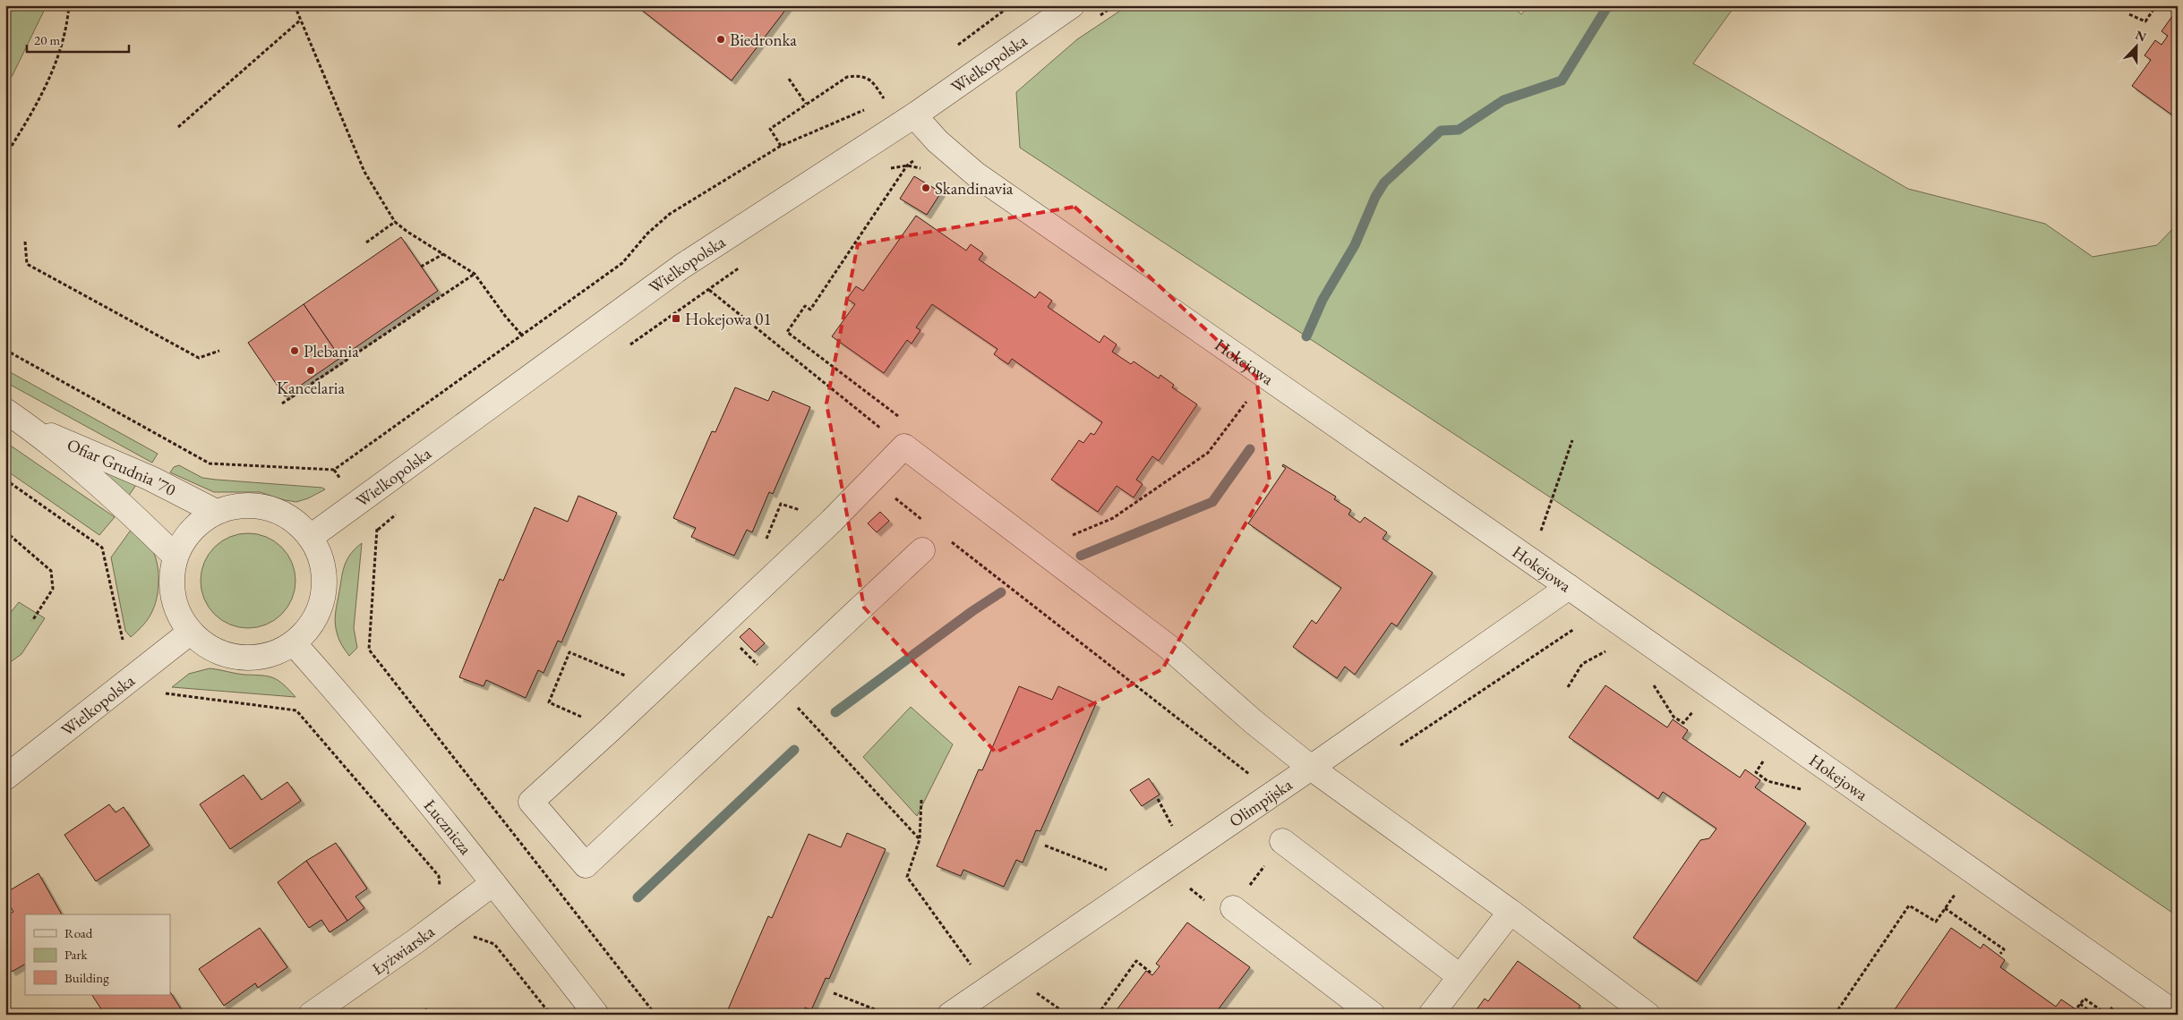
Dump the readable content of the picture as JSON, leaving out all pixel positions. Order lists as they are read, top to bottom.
{
  "streets": {
    "street": [
      "Wielkopolska",
      "Hokejowa",
      "Ofiar Grudnia '70",
      "Olimpijska",
      "Łucznicza",
      "Łyżwiarska"
    ]
  },
  "crossings": [
    ["Wielkopolska", "Hokejowa"],
    ["Wielkopolska", "Ofiar Grudnia '70"],
    ["Wielkopolska", "Łucznicza"],
    ["Hokejowa", "Olimpijska"],
    ["Ofiar Grudnia '70", "Łucznicza"],
    ["Łucznicza", "Łyżwiarska"]
  ],
  "places": {
    "other": [
      "Biedronka",
      "Skandinavia",
      "Plebania",
      "Kancelaria"
    ],
    "transit": ["Hokejowa 01"]
  },
  "legend": ["Road", "Park", "Building"],
  "scale_bar": "20 m",
  "north": "top"
}
